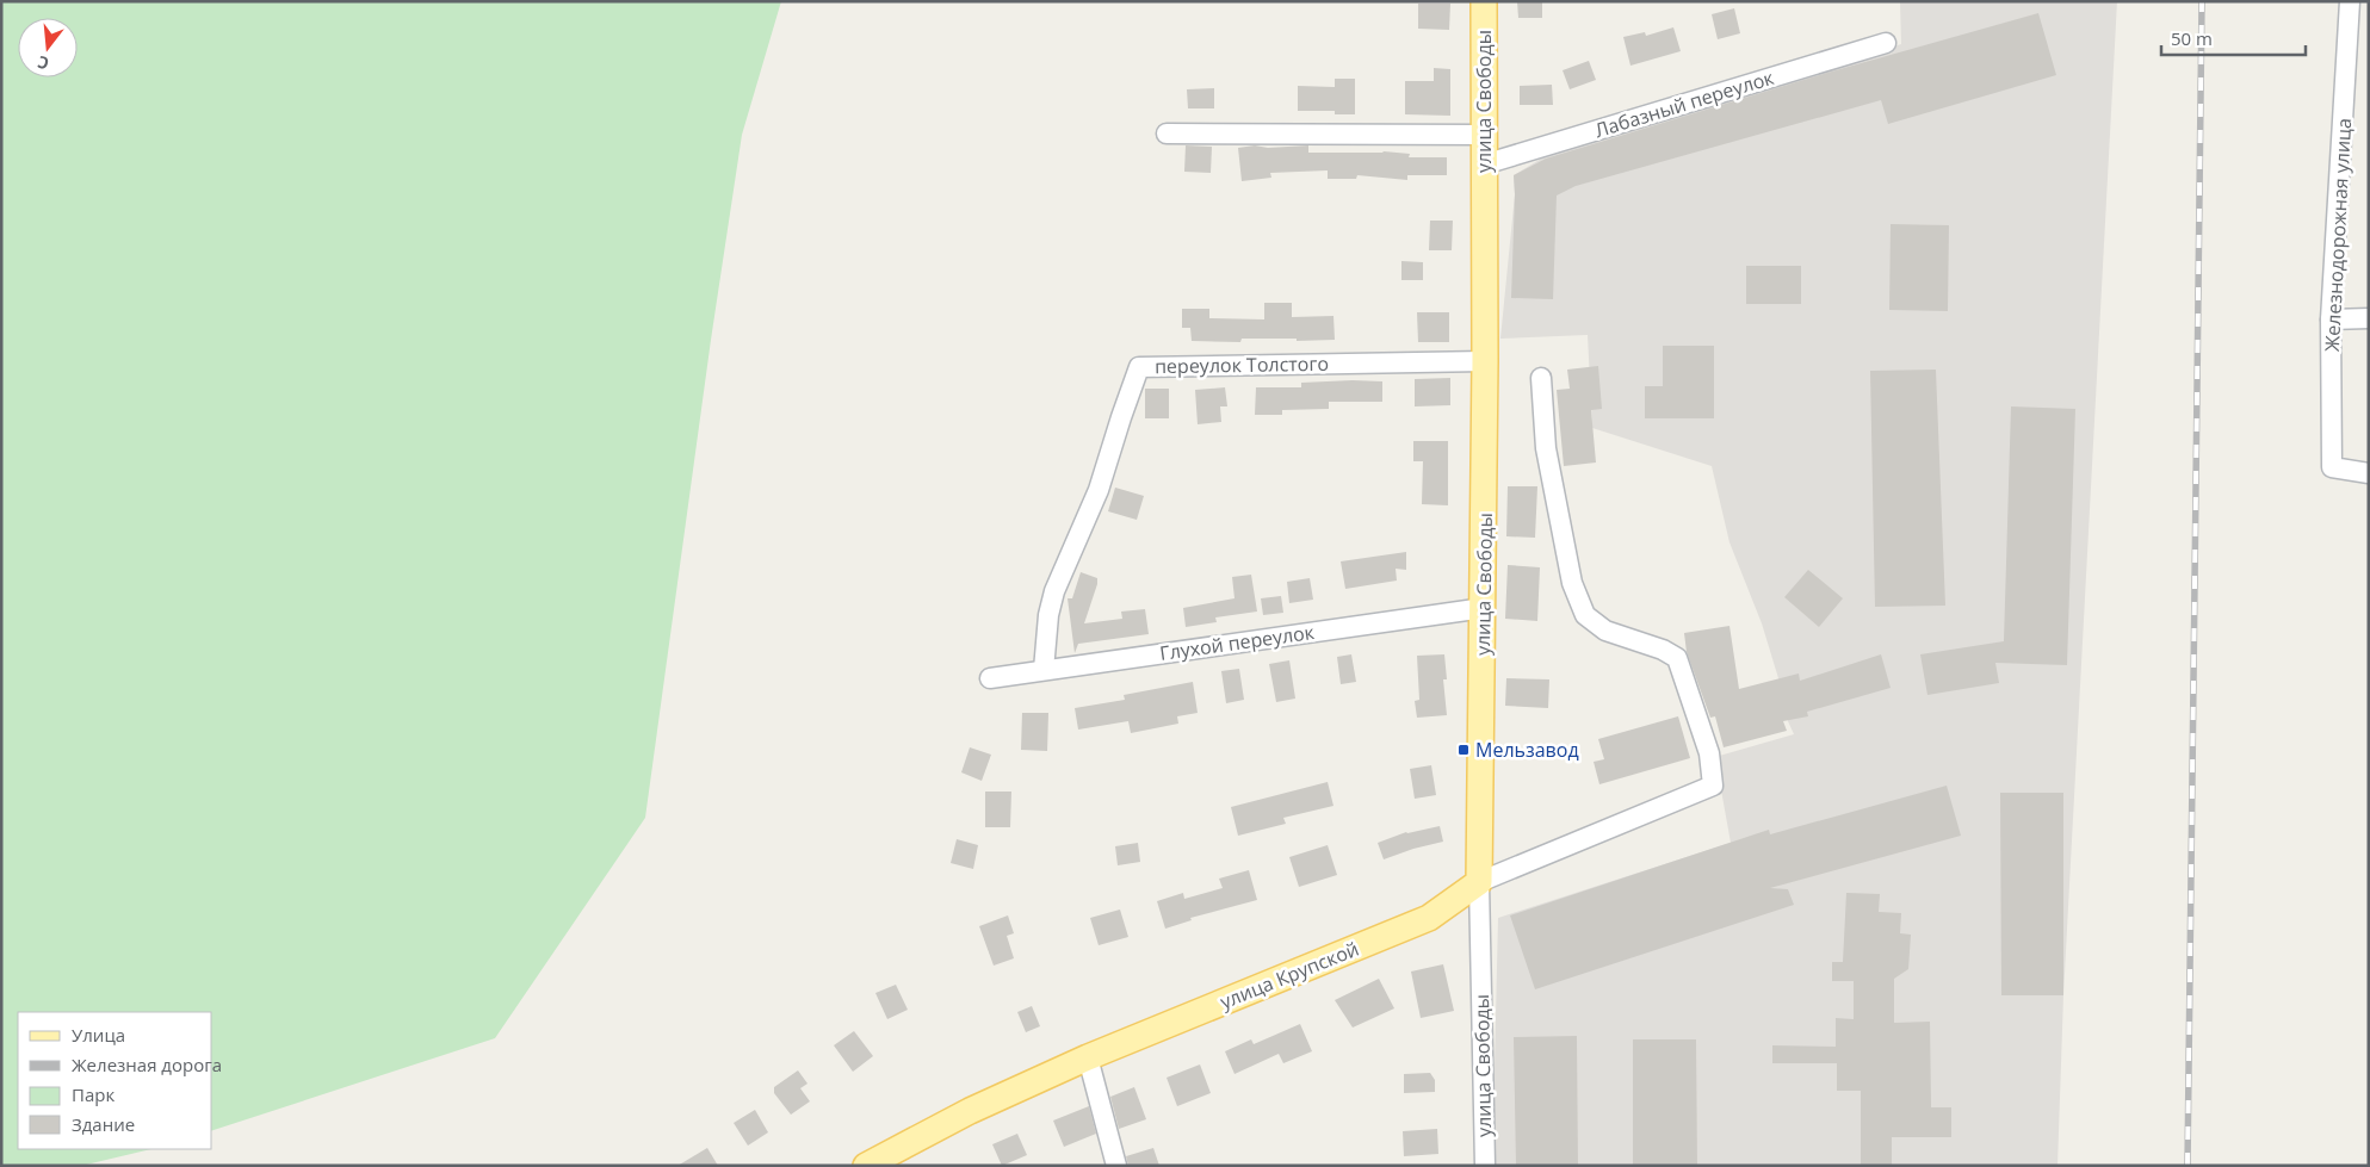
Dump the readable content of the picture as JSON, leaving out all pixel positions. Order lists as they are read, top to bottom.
{
  "streets": {
    "main road": ["улица Свободы", "улица Крупской"],
    "street": [
      "Лабазный переулок",
      "Железнодорожная улица",
      "переулок Толстого",
      "Глухой переулок"
    ]
  },
  "crossings": [
    ["улица Свободы", "Лабазный переулок"],
    ["улица Свободы", "переулок Толстого"],
    ["улица Свободы", "Глухой переулок"],
    ["улица Свободы", "улица Крупской"],
    ["переулок Толстого", "Глухой переулок"]
  ],
  "places": {
    "transit": ["Мельзавод"]
  },
  "legend": [
    "Улица",
    "Железная дорога",
    "Парк",
    "Здание"
  ],
  "scale_bar": "50 m",
  "north": "bottom"
}
